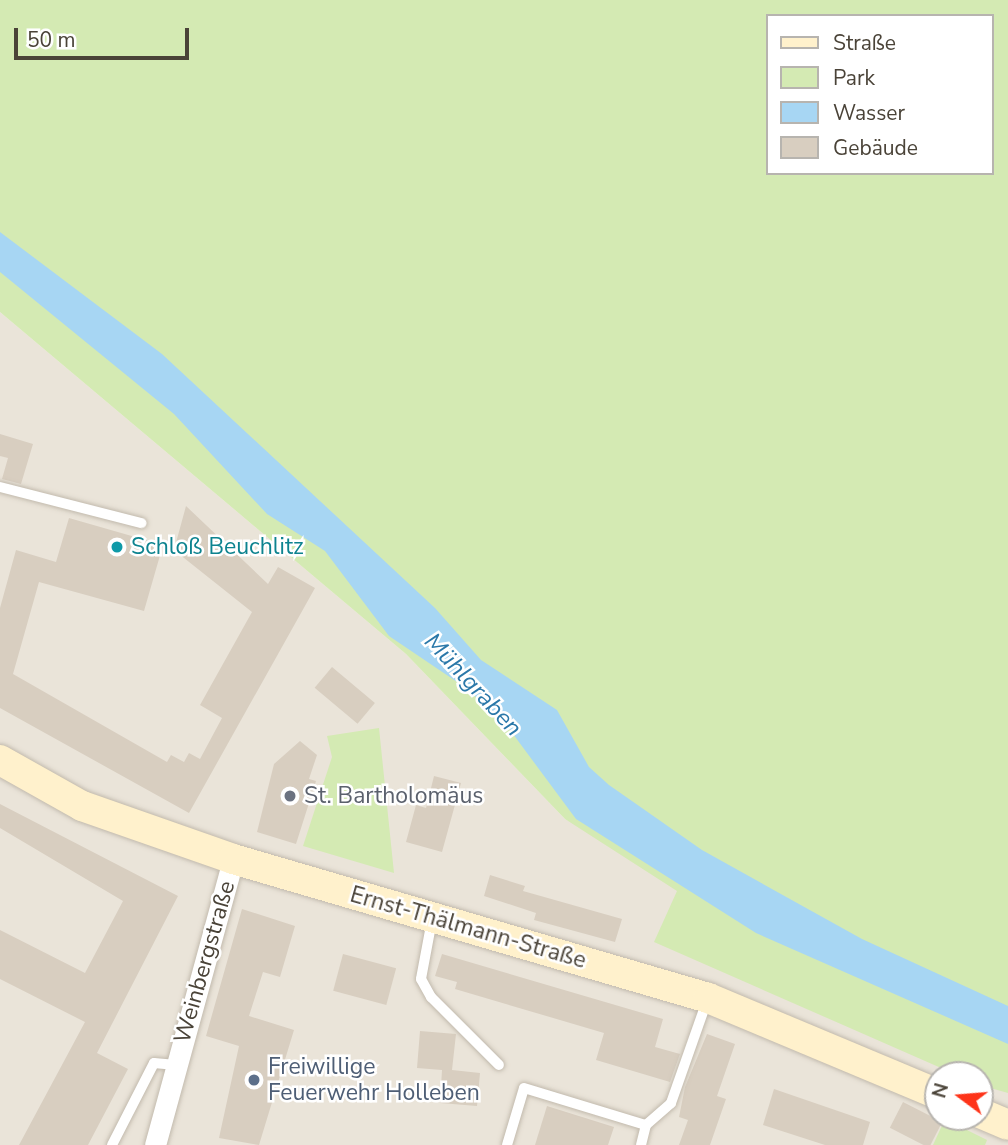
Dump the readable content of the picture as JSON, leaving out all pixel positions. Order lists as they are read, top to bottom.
{
  "streets": {
    "main road": ["Ernst-Thälmann-Straße"],
    "street": ["Weinbergstraße"]
  },
  "crossings": [
    ["Ernst-Thälmann-Straße", "Weinbergstraße"]
  ],
  "water": ["Mühlgraben"],
  "places": ["Schloß Beuchlitz", "St. Bartholomäus", "Freiwillige Feuerwehr Holleben"],
  "legend": [
    "Straße",
    "Park",
    "Wasser",
    "Gebäude"
  ],
  "scale_bar": "50 m",
  "north": "left"
}
